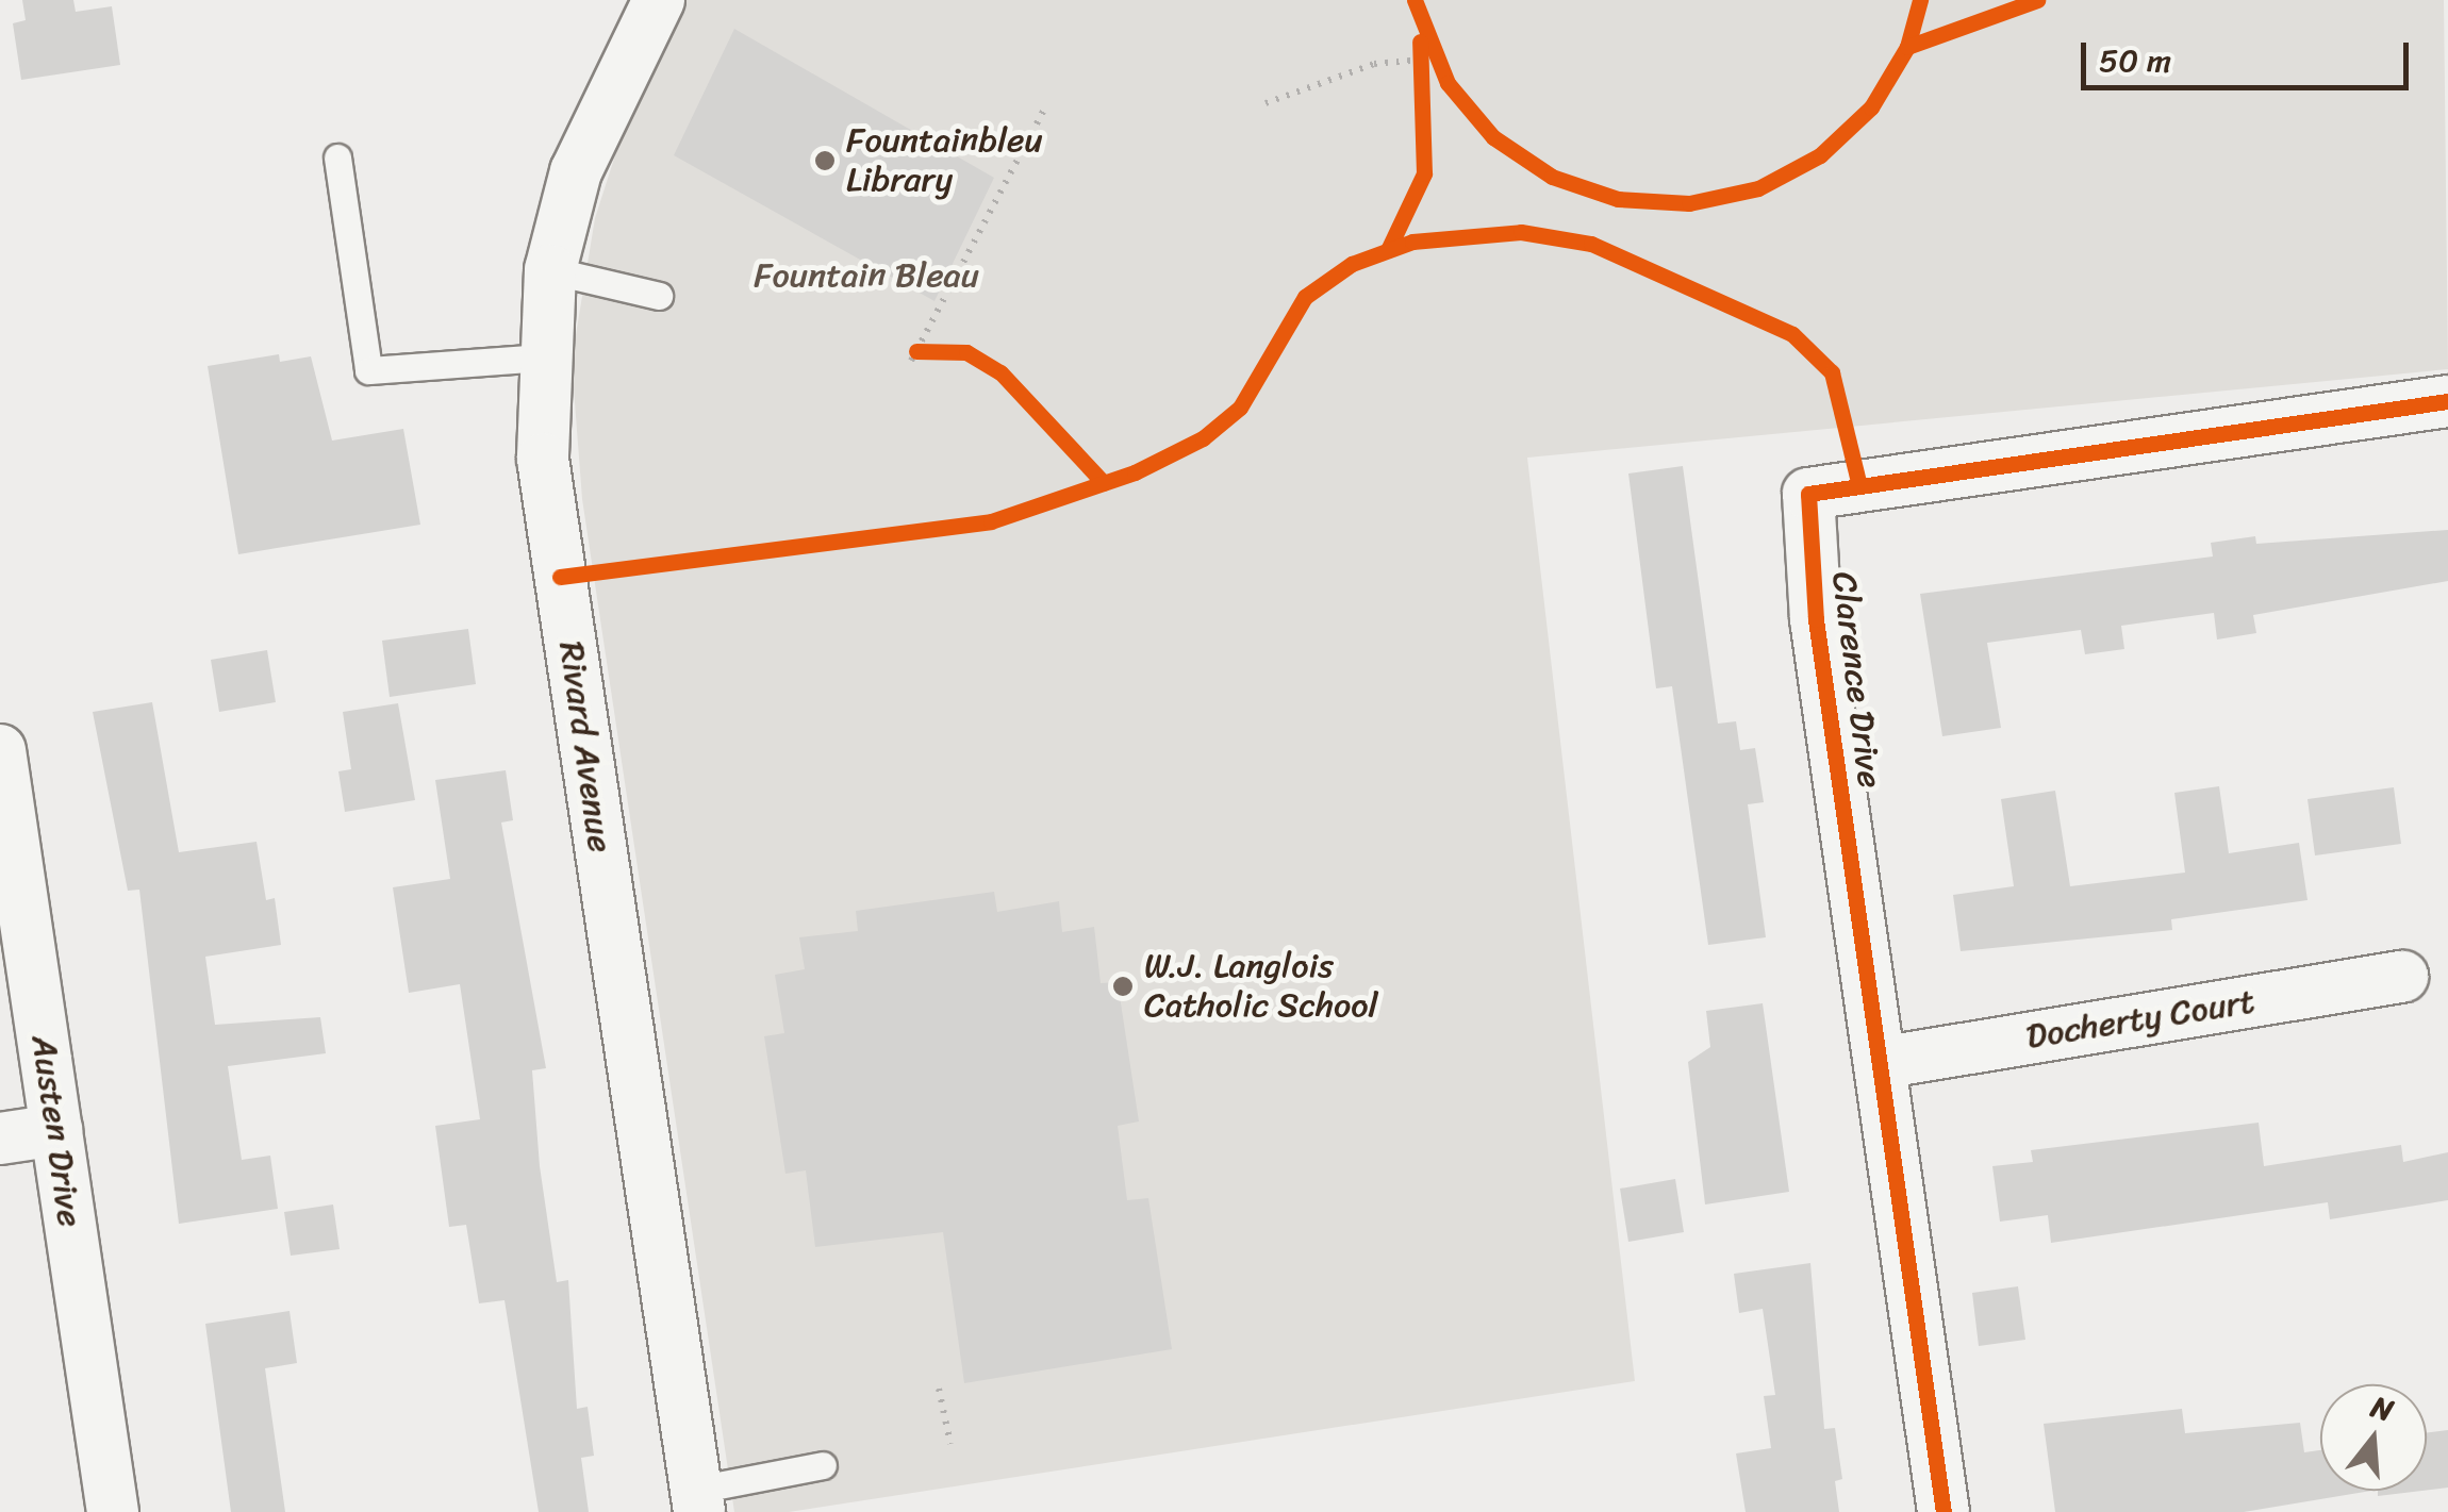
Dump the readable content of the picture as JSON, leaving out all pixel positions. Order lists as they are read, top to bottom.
{
  "streets": {
    "street": [
      "Clarence Drive",
      "Rivard Avenue",
      "Docherty Court",
      "Austen Drive"
    ]
  },
  "crossings": [
    ["Clarence Drive", "Docherty Court"]
  ],
  "parks": ["Fountain Bleau"],
  "places": ["Fountainbleu Library", "W.J. Langlois Catholic School"],
  "scale_bar": "50 m",
  "north": "top"
}
